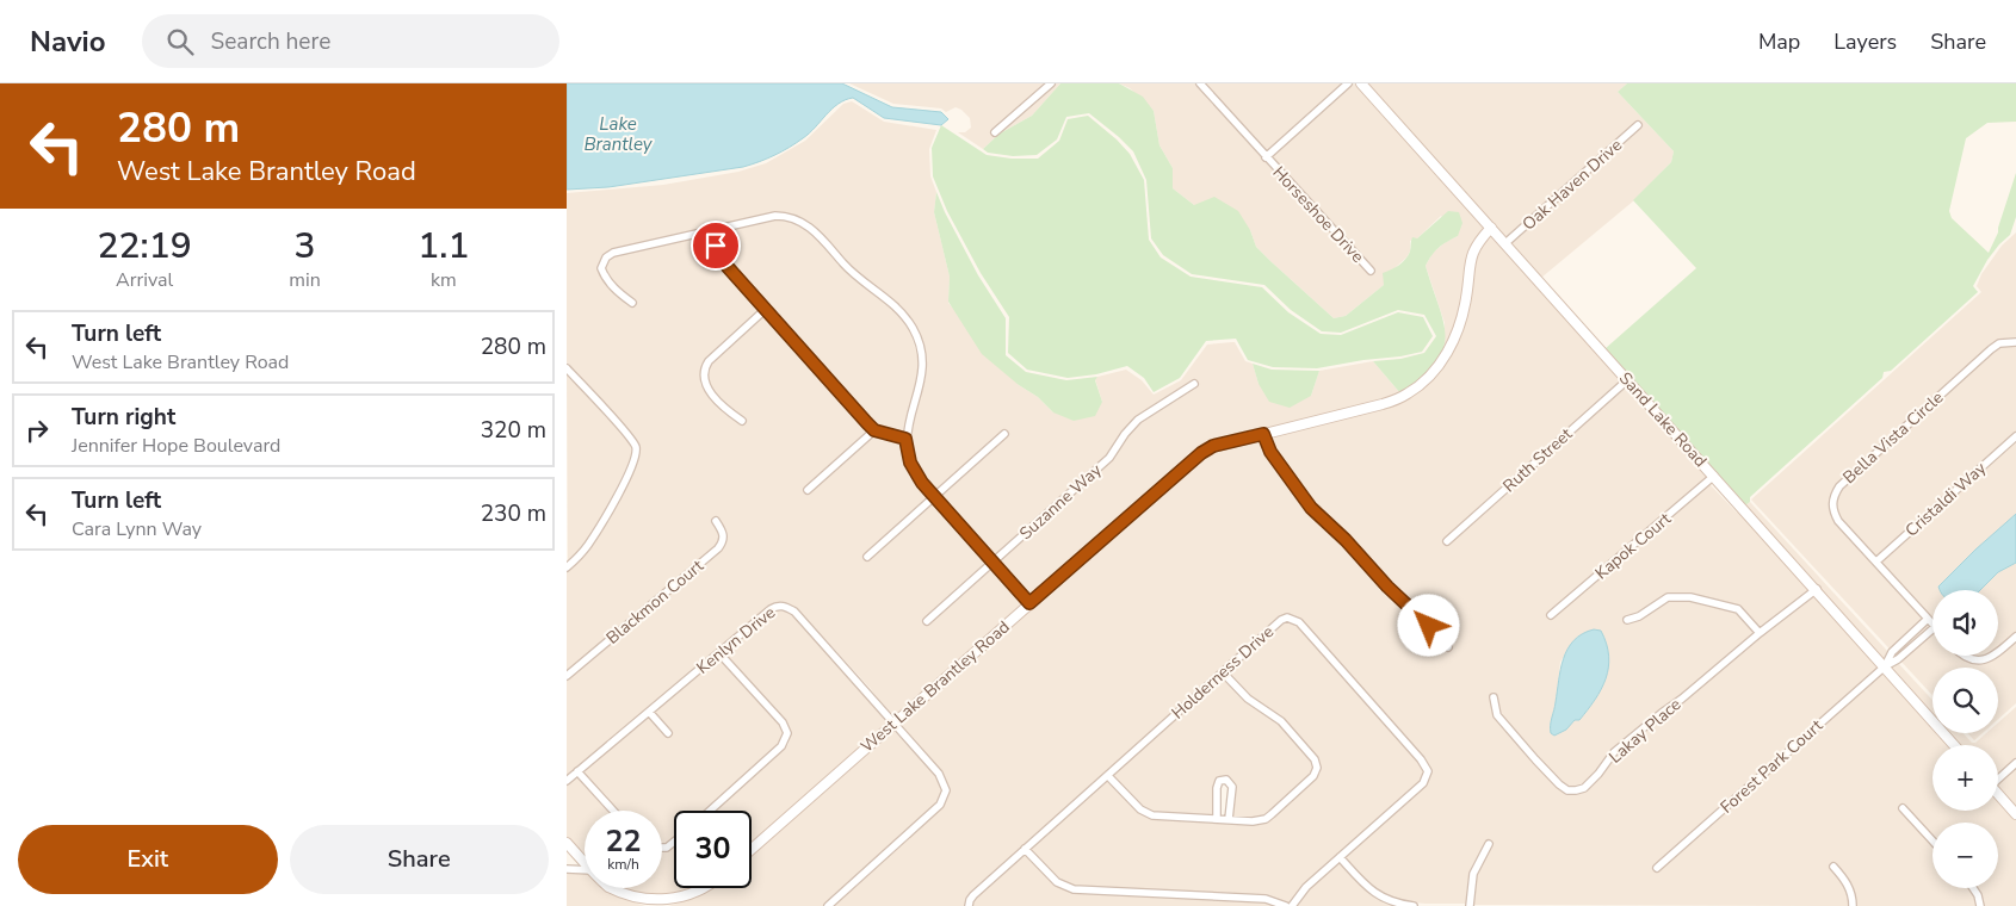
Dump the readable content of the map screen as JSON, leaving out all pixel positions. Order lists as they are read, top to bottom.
{
  "streets": {
    "street": [
      "Oak Haven Drive",
      "Horseshoe Drive",
      "Sand Lake Road",
      "Bella Vista Circle",
      "Ruth Street",
      "Cristaldi Way",
      "Suzanne Way",
      "Kapok Court",
      "Blackmon Court",
      "Kenlyn Drive",
      "Holderness Drive",
      "West Lake Brantley Road",
      "Lakay Place",
      "Forest Park Court"
    ]
  },
  "crossings": [
    ["Oak Haven Drive", "Sand Lake Road"],
    ["Sand Lake Road", "Ruth Street"],
    ["Sand Lake Road", "Kapok Court"],
    ["Sand Lake Road", "West Lake Brantley Road"],
    ["Sand Lake Road", "Lakay Place"],
    ["Sand Lake Road", "Forest Park Court"],
    ["Bella Vista Circle", "Cristaldi Way"],
    ["Kenlyn Drive", "West Lake Brantley Road"]
  ],
  "water": ["Lake Brantley"],
  "page": {
    "header": "Navio",
    "search": "Search here",
    "nav": ["Map", "Layers", "Share"],
    "turn": ["280 m", "West Lake Brantley Road"],
    "eta": [
      "22:19",
      "Arrival",
      "3",
      "min",
      "1.1",
      "km"
    ],
    "list": [
      {
        "name": "Turn left",
        "note": "West Lake Brantley Road",
        "value": "280 m"
      },
      {
        "name": "Turn right",
        "note": "Jennifer Hope Boulevard",
        "value": "320 m"
      },
      {
        "name": "Turn left",
        "note": "Cara Lynn Way",
        "value": "230 m"
      }
    ],
    "map_buttons": ["+", "−"],
    "speed": "22 km/h",
    "limit": "30",
    "buttons": ["Exit", "Share"]
  }
}
